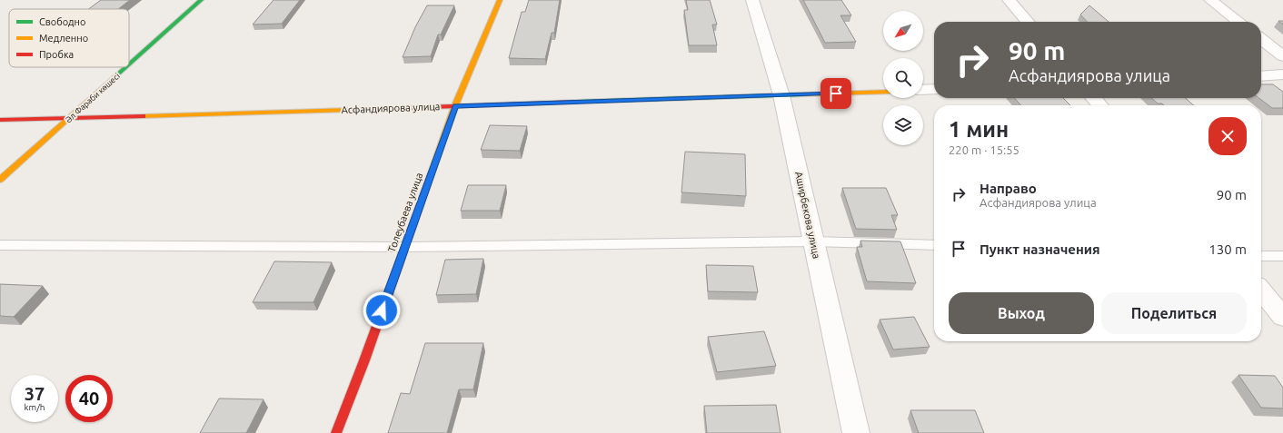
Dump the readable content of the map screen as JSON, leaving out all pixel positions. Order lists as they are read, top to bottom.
{
  "streets": {
    "street": [
      "Әл Фараби көшесі",
      "Асфандиярова улица",
      "Толеубаева улица",
      "Аширбекова улица"
    ]
  },
  "crossings": [
    ["Әл Фараби көшесі", "Асфандиярова улица"],
    ["Асфандиярова улица", "Толеубаева улица"],
    ["Асфандиярова улица", "Аширбекова улица"]
  ],
  "legend": ["Свободно", "Медленно", "Пробка"],
  "north": "bottom left",
  "page": {
    "turn": ["90 m", "Асфандиярова улица"],
    "heading": ["1 мин", "220 m · 15:55"],
    "list": [
      {
        "name": "Направо",
        "note": "Асфандиярова улица",
        "value": "90 m"
      },
      {
        "name": "Пункт назначения",
        "value": "130 m"
      }
    ],
    "buttons": ["Выход", "Поделиться"],
    "speed": "37 km/h",
    "limit": "40"
  }
}
